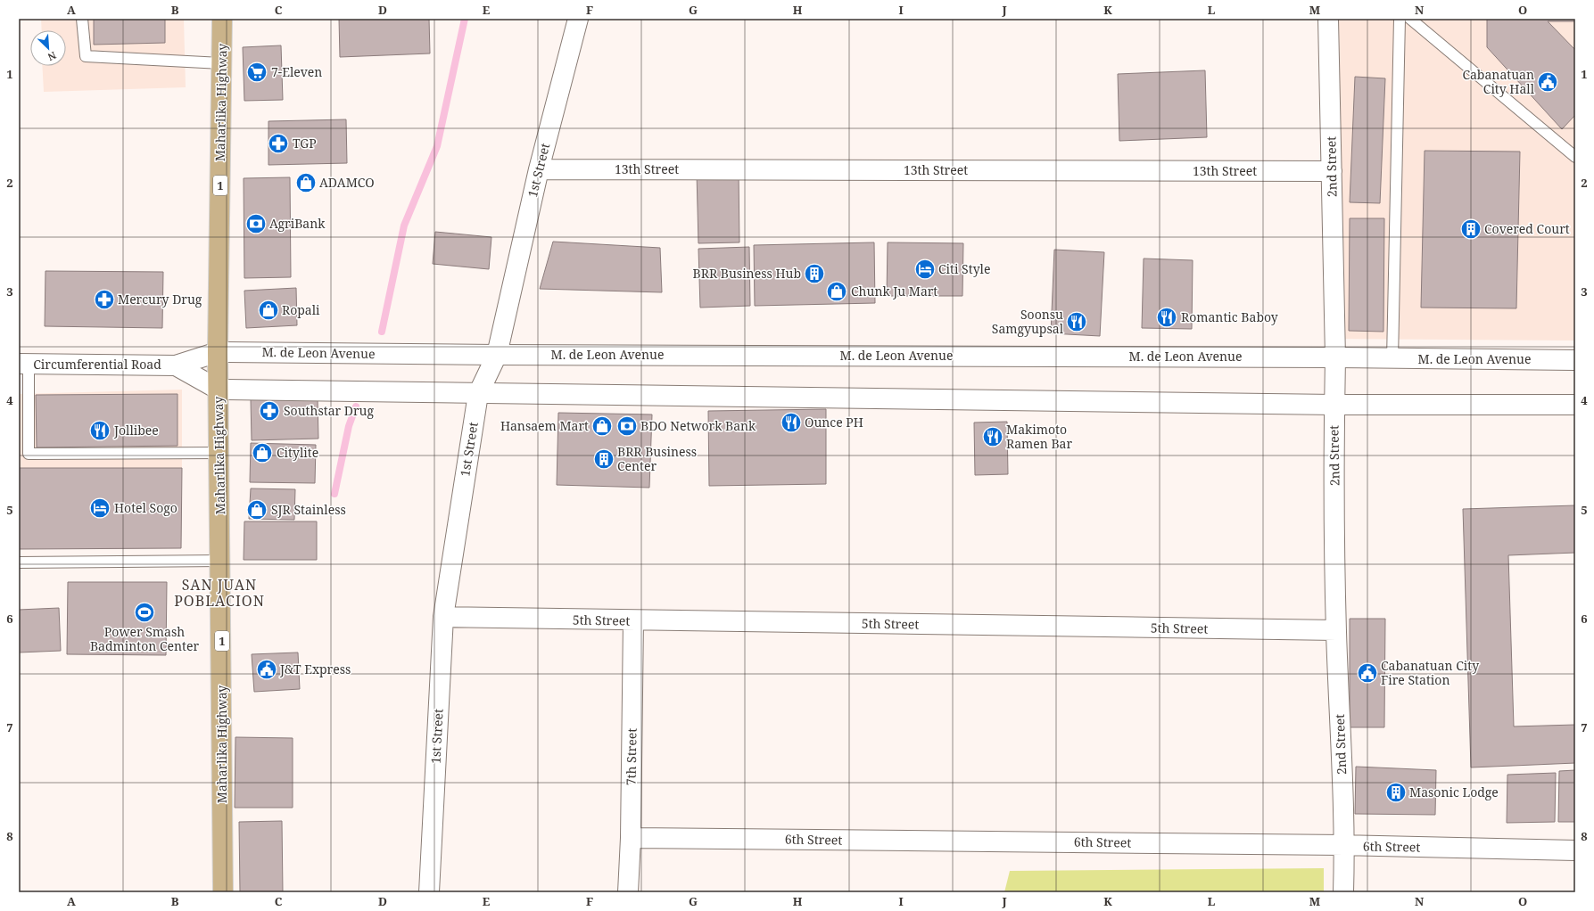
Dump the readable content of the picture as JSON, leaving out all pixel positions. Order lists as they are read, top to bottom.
{
  "streets": {
    "main road": ["Maharlika Highway", "1"],
    "street": [
      "2nd Street",
      "13th Street",
      "1st Street",
      "M. de Leon Avenue",
      "Circumferential Road",
      "5th Street",
      "7th Street",
      "6th Street"
    ]
  },
  "crossings": [
    ["Maharlika Highway", "M. de Leon Avenue"],
    ["Maharlika Highway", "Circumferential Road"],
    ["2nd Street", "13th Street"],
    ["2nd Street", "M. de Leon Avenue"],
    ["2nd Street", "5th Street"],
    ["2nd Street", "6th Street"],
    ["13th Street", "1st Street"],
    ["1st Street", "M. de Leon Avenue"],
    ["1st Street", "5th Street"],
    ["M. de Leon Avenue", "Circumferential Road"],
    ["5th Street", "7th Street"],
    ["7th Street", "6th Street"]
  ],
  "districts": ["SAN JUAN POBLACION"],
  "places": {
    "supermarket": ["7-Eleven"],
    "public building": ["Cabanatuan City Hall", "J&T Express", "Cabanatuan City Fire Station"],
    "pharmacy": ["TGP", "Mercury Drug", "Southstar Drug"],
    "shop": [
      "ADAMCO",
      "Chunk Ju Mart",
      "Ropali",
      "Hansaem Mart",
      "Citylite",
      "SJR Stainless"
    ],
    "bank": ["AgriBank", "BDO Network Bank"],
    "building": [
      "Covered Court",
      "BRR Business Hub",
      "BRR Business Center",
      "Masonic Lodge"
    ],
    "hotel": ["Citi Style", "Hotel Sogo"],
    "restaurant": [
      "Romantic Baboy",
      "Soonsu Samgyupsal",
      "Ounce PH",
      "Jollibee",
      "Makimoto Ramen Bar"
    ],
    "sports": ["Power Smash Badminton Center"]
  },
  "north": "bottom right",
  "grid": {
    "columns": [
      "A",
      "B",
      "C",
      "D",
      "E",
      "F",
      "G",
      "H",
      "I",
      "J",
      "K",
      "L",
      "M",
      "N",
      "O"
    ],
    "rows": [
      "1",
      "2",
      "3",
      "4",
      "5",
      "6",
      "7",
      "8"
    ]
  }
}
